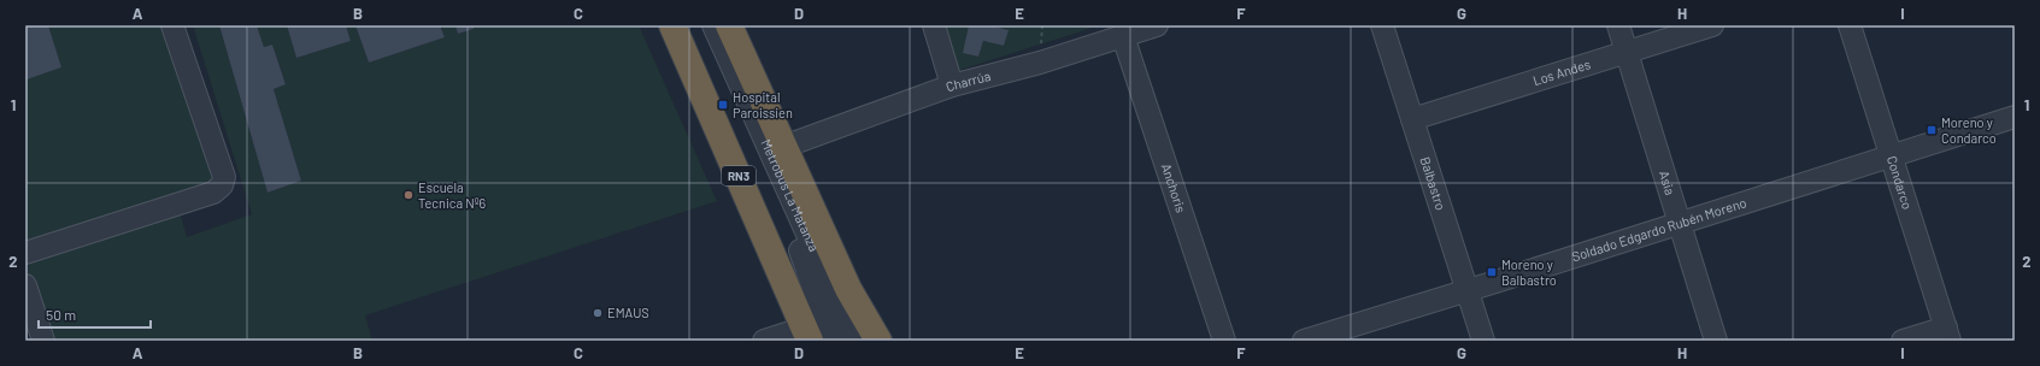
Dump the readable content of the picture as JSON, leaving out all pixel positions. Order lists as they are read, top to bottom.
{
  "streets": {
    "highway": ["RN3"],
    "street": [
      "Los Andes",
      "Charrúa",
      "Balbastro",
      "Asia",
      "Condarco",
      "Anchoris",
      "Metrobus La Matanza",
      "Soldado Edgardo Rubén Moreno"
    ]
  },
  "crossings": [
    ["Los Andes", "Balbastro"],
    ["Los Andes", "Asia"],
    ["Charrúa", "Anchoris"],
    ["Balbastro", "Soldado Edgardo Rubén Moreno"],
    ["Asia", "Soldado Edgardo Rubén Moreno"],
    ["Condarco", "Soldado Edgardo Rubén Moreno"]
  ],
  "places": {
    "transit": ["Hospital Paroissien", "Moreno y Condarco", "Moreno y Balbastro"],
    "other": ["Escuela Tecnica Nº6", "EMAUS"]
  },
  "scale_bar": "50 m",
  "grid": {
    "columns": [
      "A",
      "B",
      "C",
      "D",
      "E",
      "F",
      "G",
      "H",
      "I"
    ],
    "rows": ["1", "2"]
  }
}
